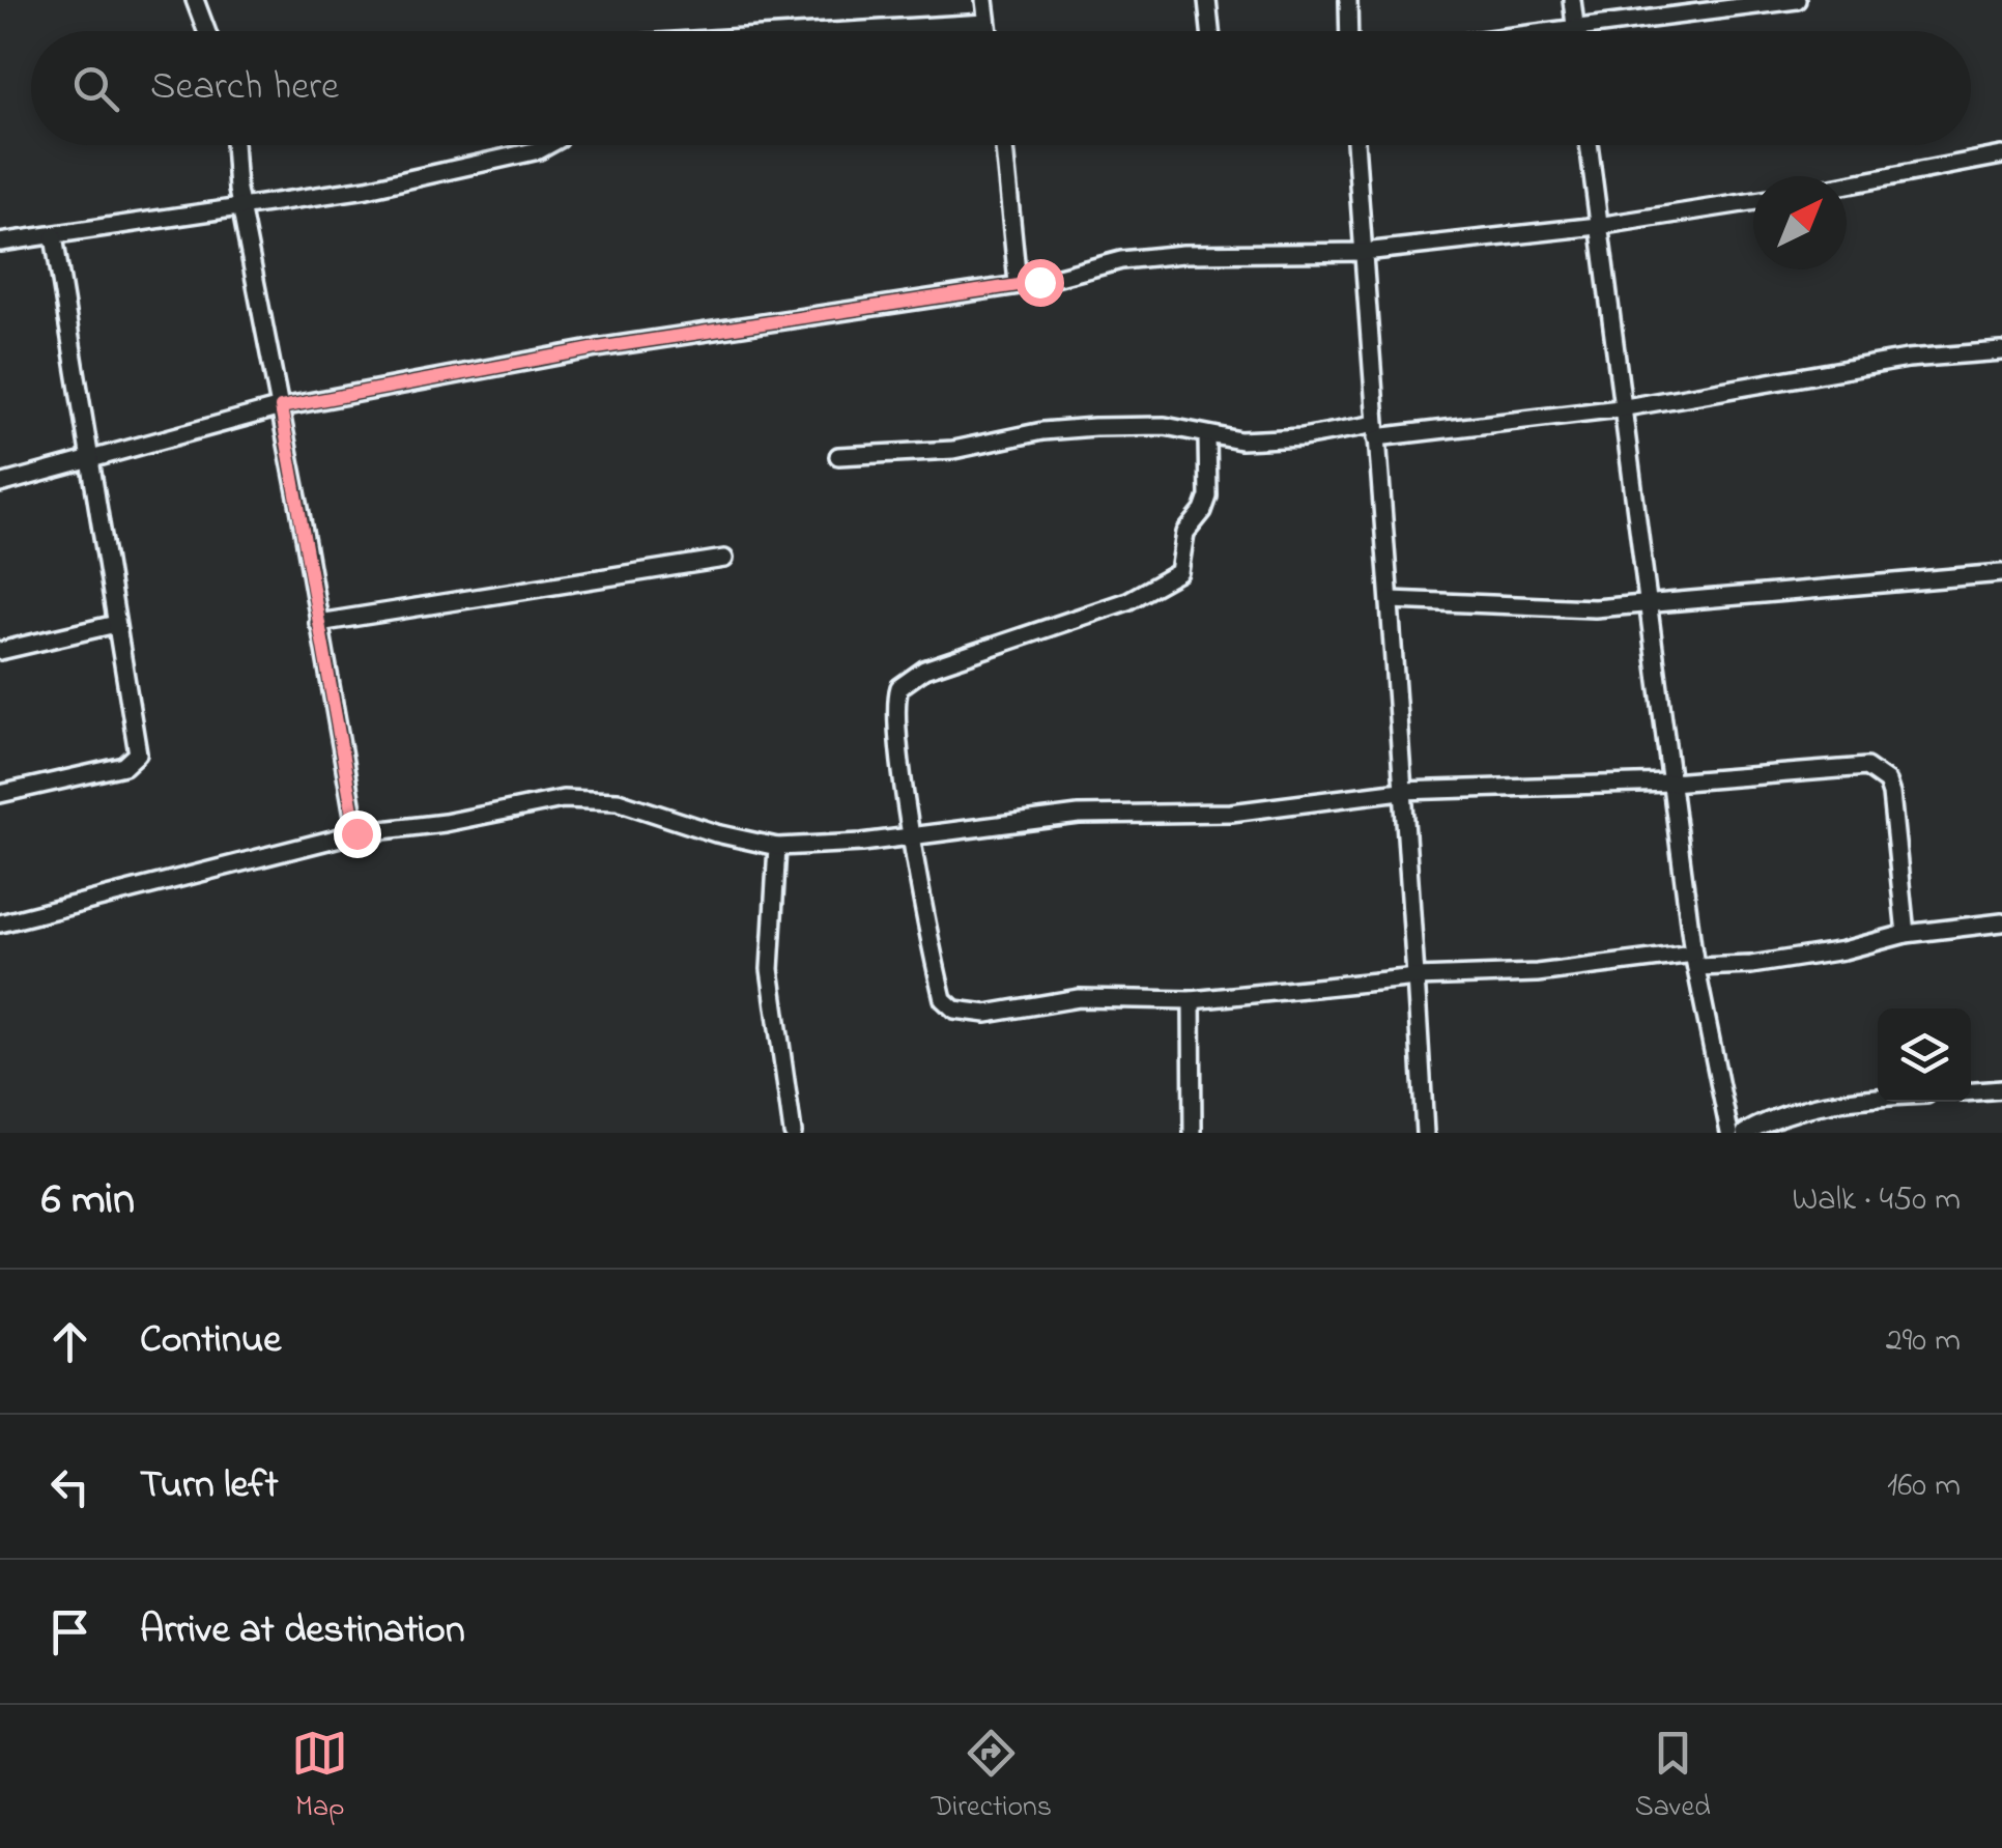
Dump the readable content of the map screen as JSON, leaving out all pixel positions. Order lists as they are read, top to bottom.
{
  "north": "top right",
  "page": {
    "search": "Search here",
    "heading": ["6 min", "Walk · 450 m"],
    "list": [
      ["Continue", "290 m"],
      ["Turn left", "160 m"],
      "Arrive at destination"
    ],
    "nav": ["Map", "Directions", "Saved"]
  }
}
